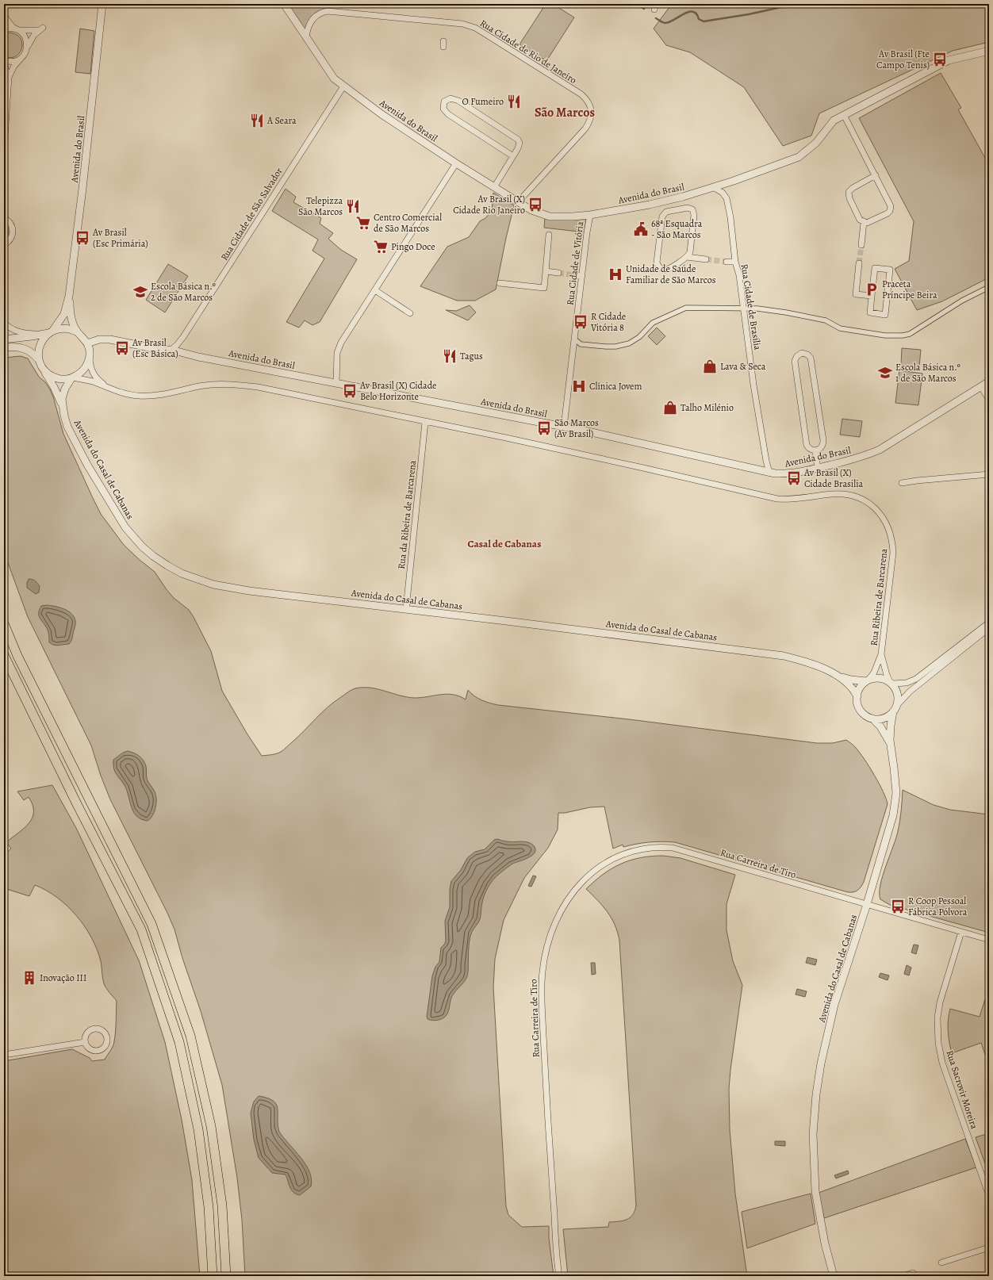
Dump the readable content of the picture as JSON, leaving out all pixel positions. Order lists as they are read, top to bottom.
{
  "streets": {
    "street": [
      "Rua Cidade de Rio de Janeiro",
      "Avenida do Brasil",
      "Rua Cidade de São Salvador",
      "Rua Cidade de Vitória",
      "Rua Cidade de Brasília",
      "Avenida do Casal de Cabanas",
      "Rua da Ribeira de Barcarena",
      "Rua Ribeira de Barcarena",
      "Rua Carreira de Tiro",
      "Rua Sacrovir Moreira"
    ]
  },
  "crossings": [
    ["Rua Cidade de Rio de Janeiro", "Avenida do Brasil"],
    ["Avenida do Brasil", "Rua Cidade de São Salvador"],
    ["Avenida do Brasil", "Rua Cidade de Vitória"],
    ["Avenida do Brasil", "Rua Cidade de Brasília"],
    ["Avenida do Brasil", "Avenida do Casal de Cabanas"],
    ["Avenida do Casal de Cabanas", "Rua da Ribeira de Barcarena"],
    ["Avenida do Casal de Cabanas", "Rua Ribeira de Barcarena"],
    ["Avenida do Casal de Cabanas", "Rua Carreira de Tiro"],
    ["Rua da Ribeira de Barcarena", "Rua Ribeira de Barcarena"],
    ["Rua Carreira de Tiro", "Rua Sacrovir Moreira"]
  ],
  "districts": ["São Marcos", "Casal de Cabanas"],
  "places": {
    "bus stop": [
      "Av Brasil (Fte Campo Tenis)",
      "Av Brasil (X) Cidade Rio Janeiro",
      "Av Brasil (Esc Primária)",
      "R Cidade Vitória 8",
      "Av Brasil (Esc Básica)",
      "Av Brasil (X) Cidade Belo Horizonte",
      "São Marcos (Av Brasil)",
      "Av Brasil (X) Cidade Brasilia",
      "R Coop Pessoal Fábrica Pólvora"
    ],
    "restaurant": [
      "O Fumeiro",
      "A Seara",
      "Telepizza São Marcos",
      "Tagus"
    ],
    "supermarket": ["Centro Comercial de São Marcos", "Pingo Doce"],
    "public building": ["68ª Esquadra - São Marcos"],
    "hospital": ["Unidade de Saúde Familiar de São Marcos", "Clínica Jovem"],
    "parking": ["Praceta Príncipe Beira"],
    "school or university": ["Escola Básica n.º 2 de São Marcos", "Escola Básica n.º 1 de São Marcos"],
    "shop": ["Lava & Seca", "Talho Milénio"],
    "building": ["Inovação III"]
  }
}
